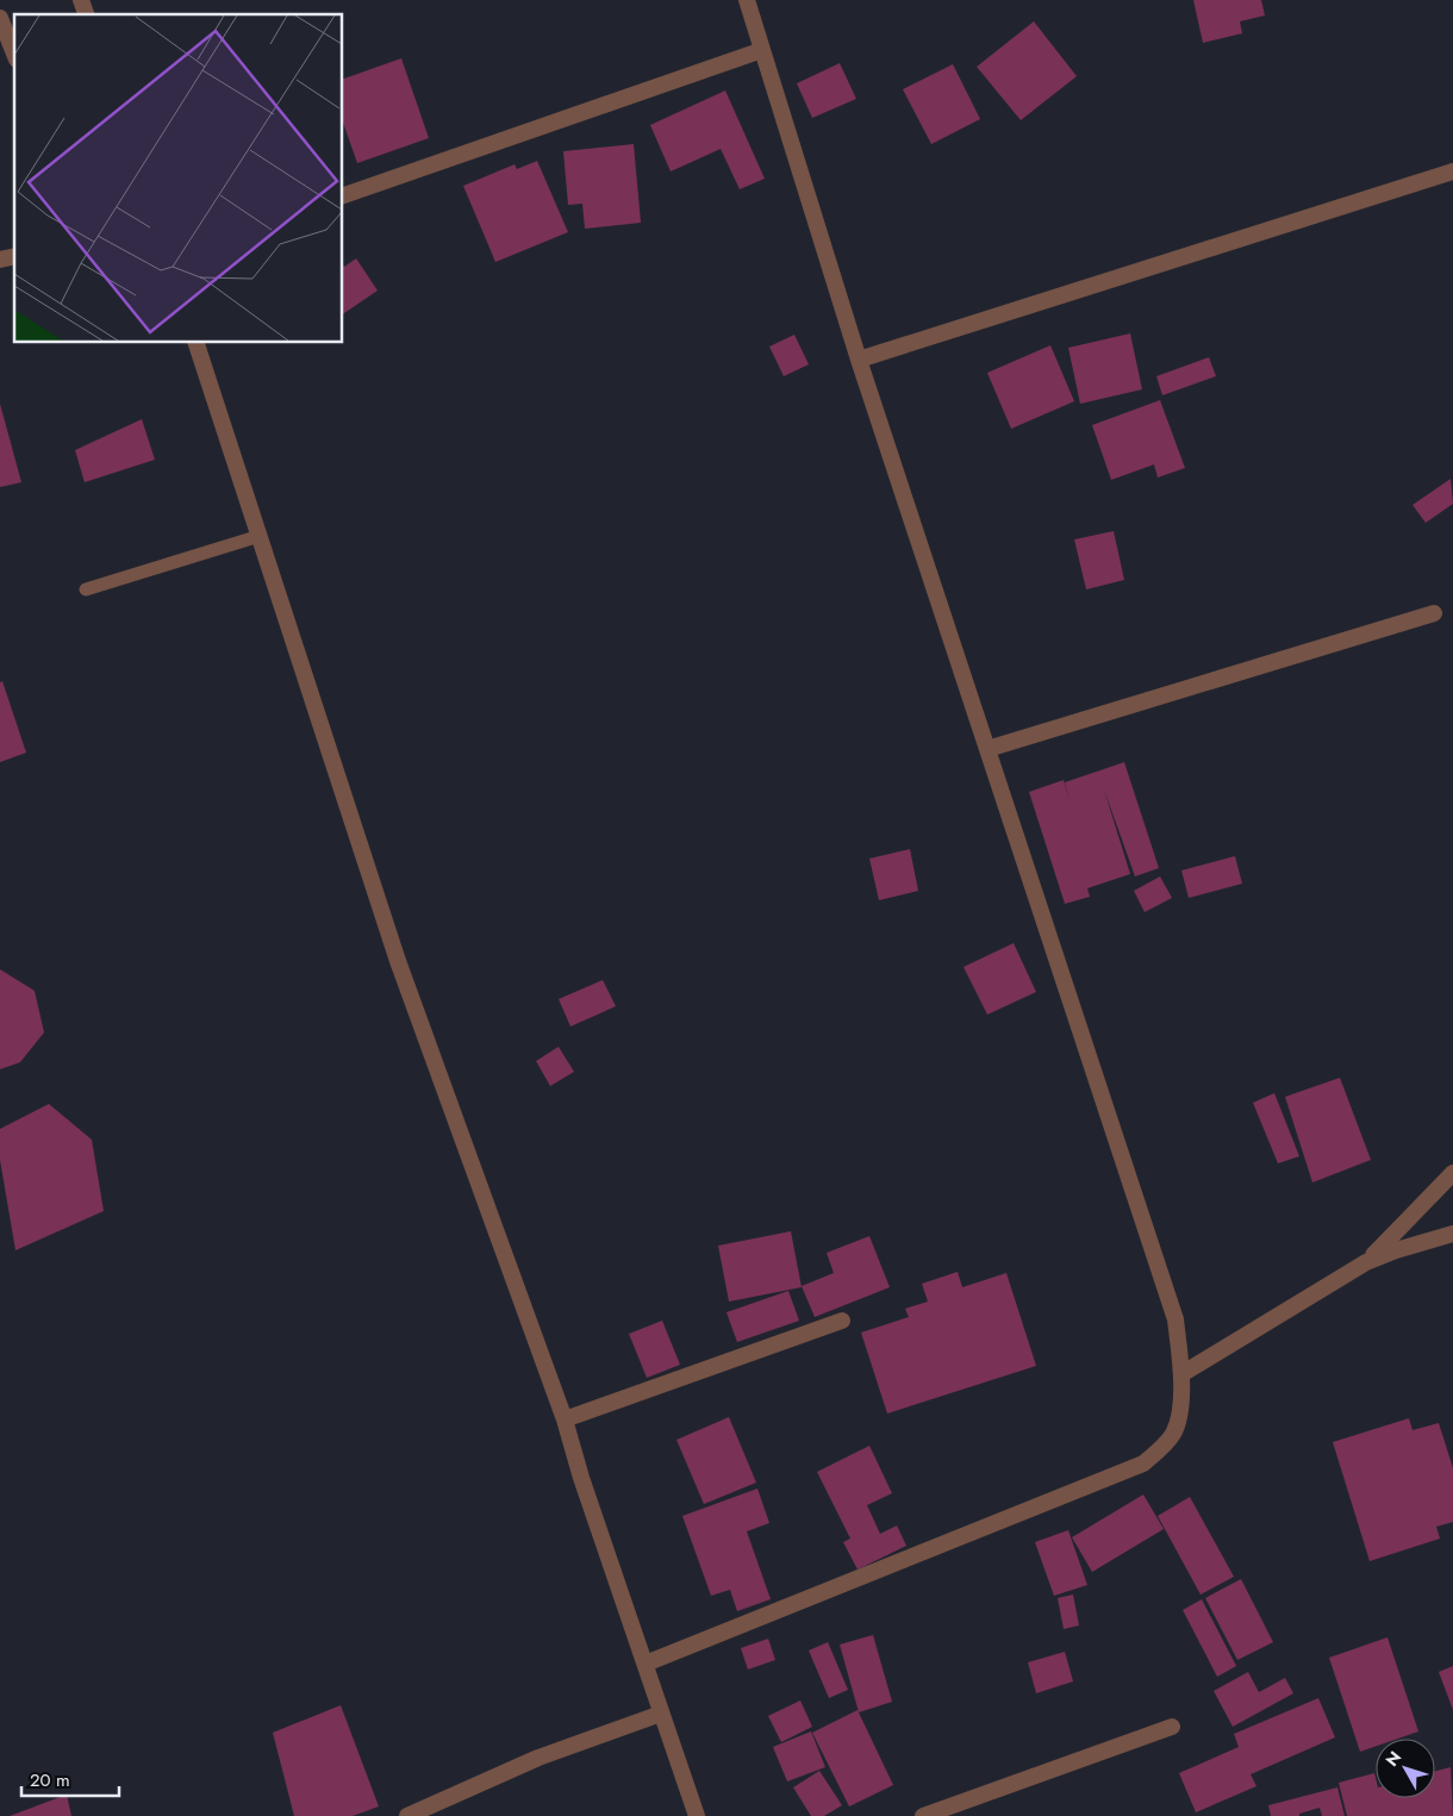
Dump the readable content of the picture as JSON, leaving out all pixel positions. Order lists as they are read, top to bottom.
{
  "scale_bar": "20 m",
  "north": "top left"
}
